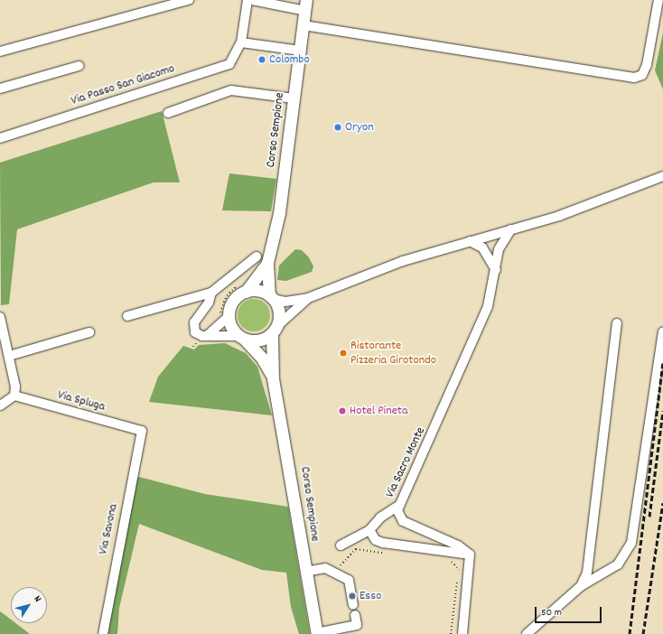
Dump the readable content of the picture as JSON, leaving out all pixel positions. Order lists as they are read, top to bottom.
{
  "streets": {
    "main road": ["Corso Sempione"],
    "street": [
      "Via Passo San Giacomo",
      "Via Spluga",
      "Via Sacro Monte",
      "Via Savona"
    ]
  },
  "crossings": [
    ["Via Spluga", "Via Savona"]
  ],
  "places": [
    "Colombo",
    "Oryon",
    "Ristorante Pizzeria Girotondo",
    "Hotel Pineta",
    "Esso"
  ],
  "scale_bar": "50 m",
  "north": "top right"
}
